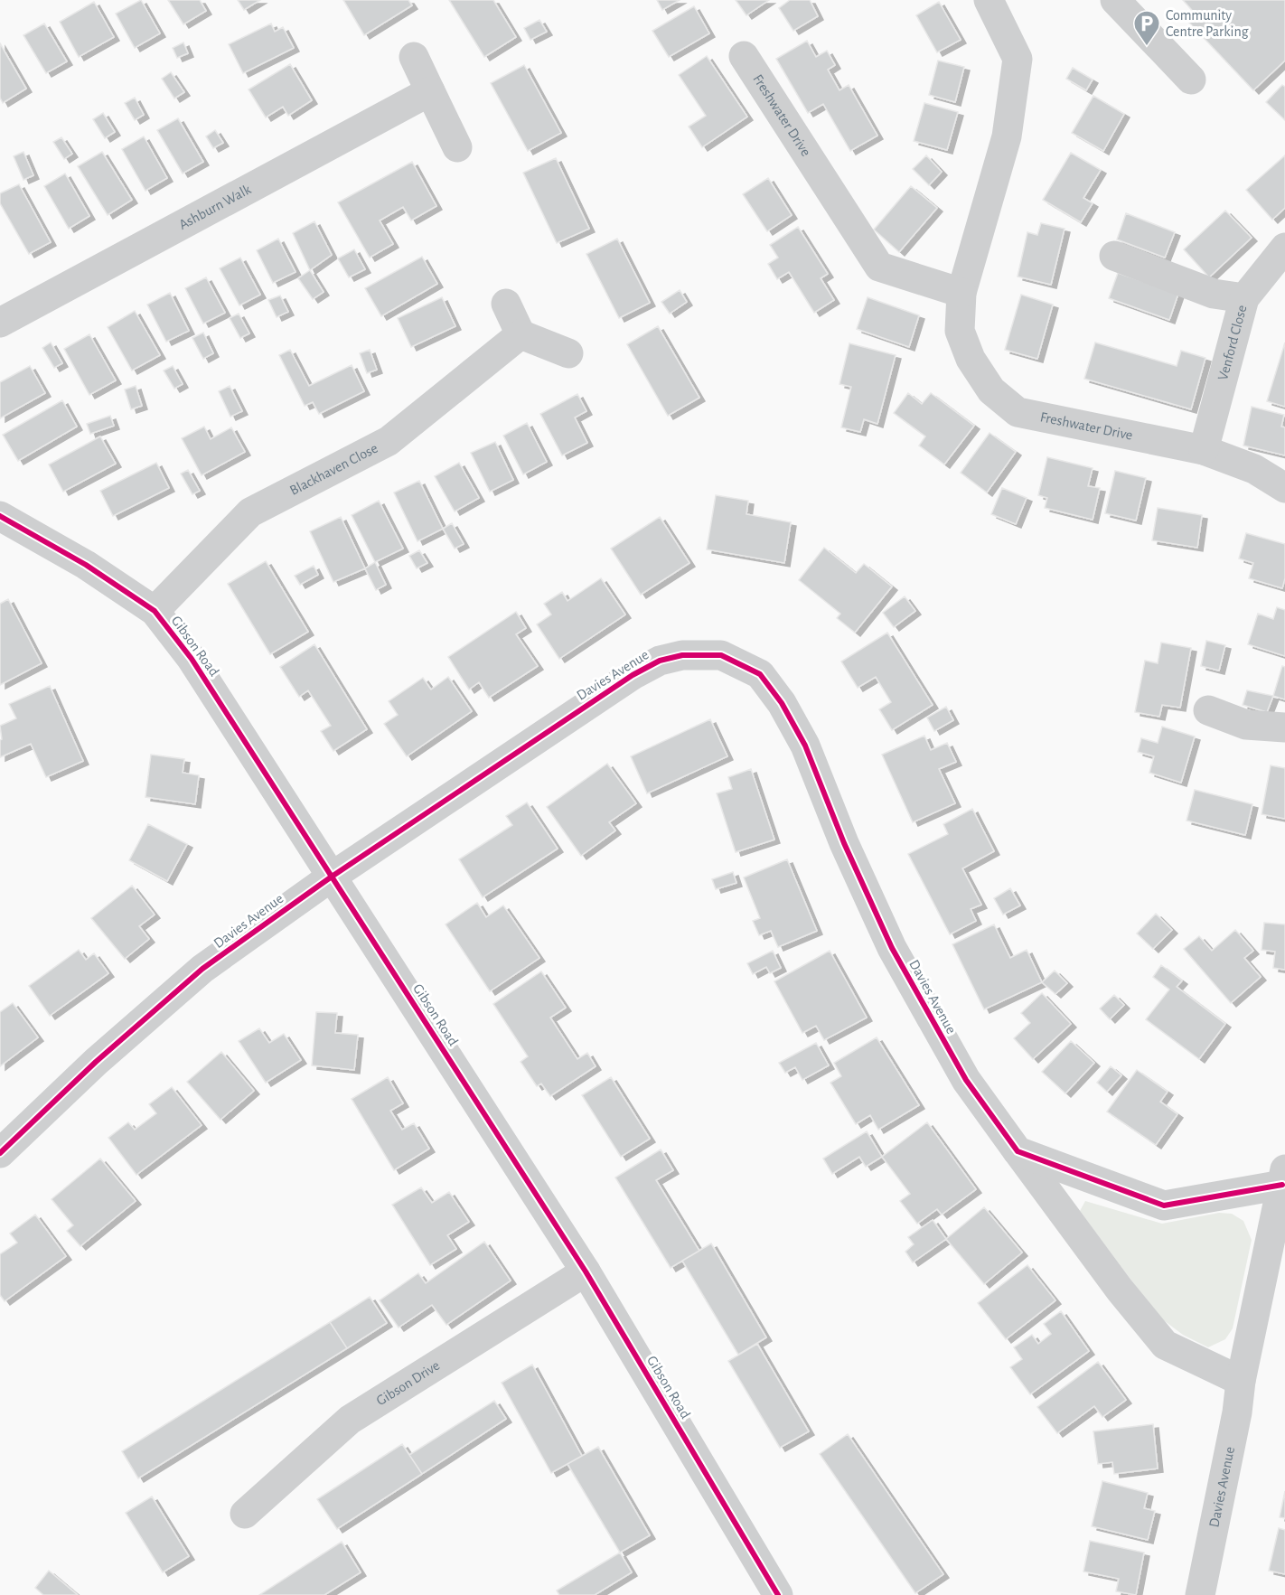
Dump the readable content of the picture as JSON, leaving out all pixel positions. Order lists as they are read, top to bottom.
{
  "streets": {
    "street": [
      "Freshwater Drive",
      "Ashburn Walk",
      "Venford Close",
      "Blackhaven Close",
      "Gibson Road",
      "Davies Avenue",
      "Gibson Drive"
    ]
  },
  "crossings": [
    ["Freshwater Drive", "Venford Close"],
    ["Blackhaven Close", "Gibson Road"],
    ["Gibson Road", "Davies Avenue"],
    ["Gibson Road", "Gibson Drive"]
  ],
  "places": {
    "parking": ["Community Centre Parking"]
  }
}
